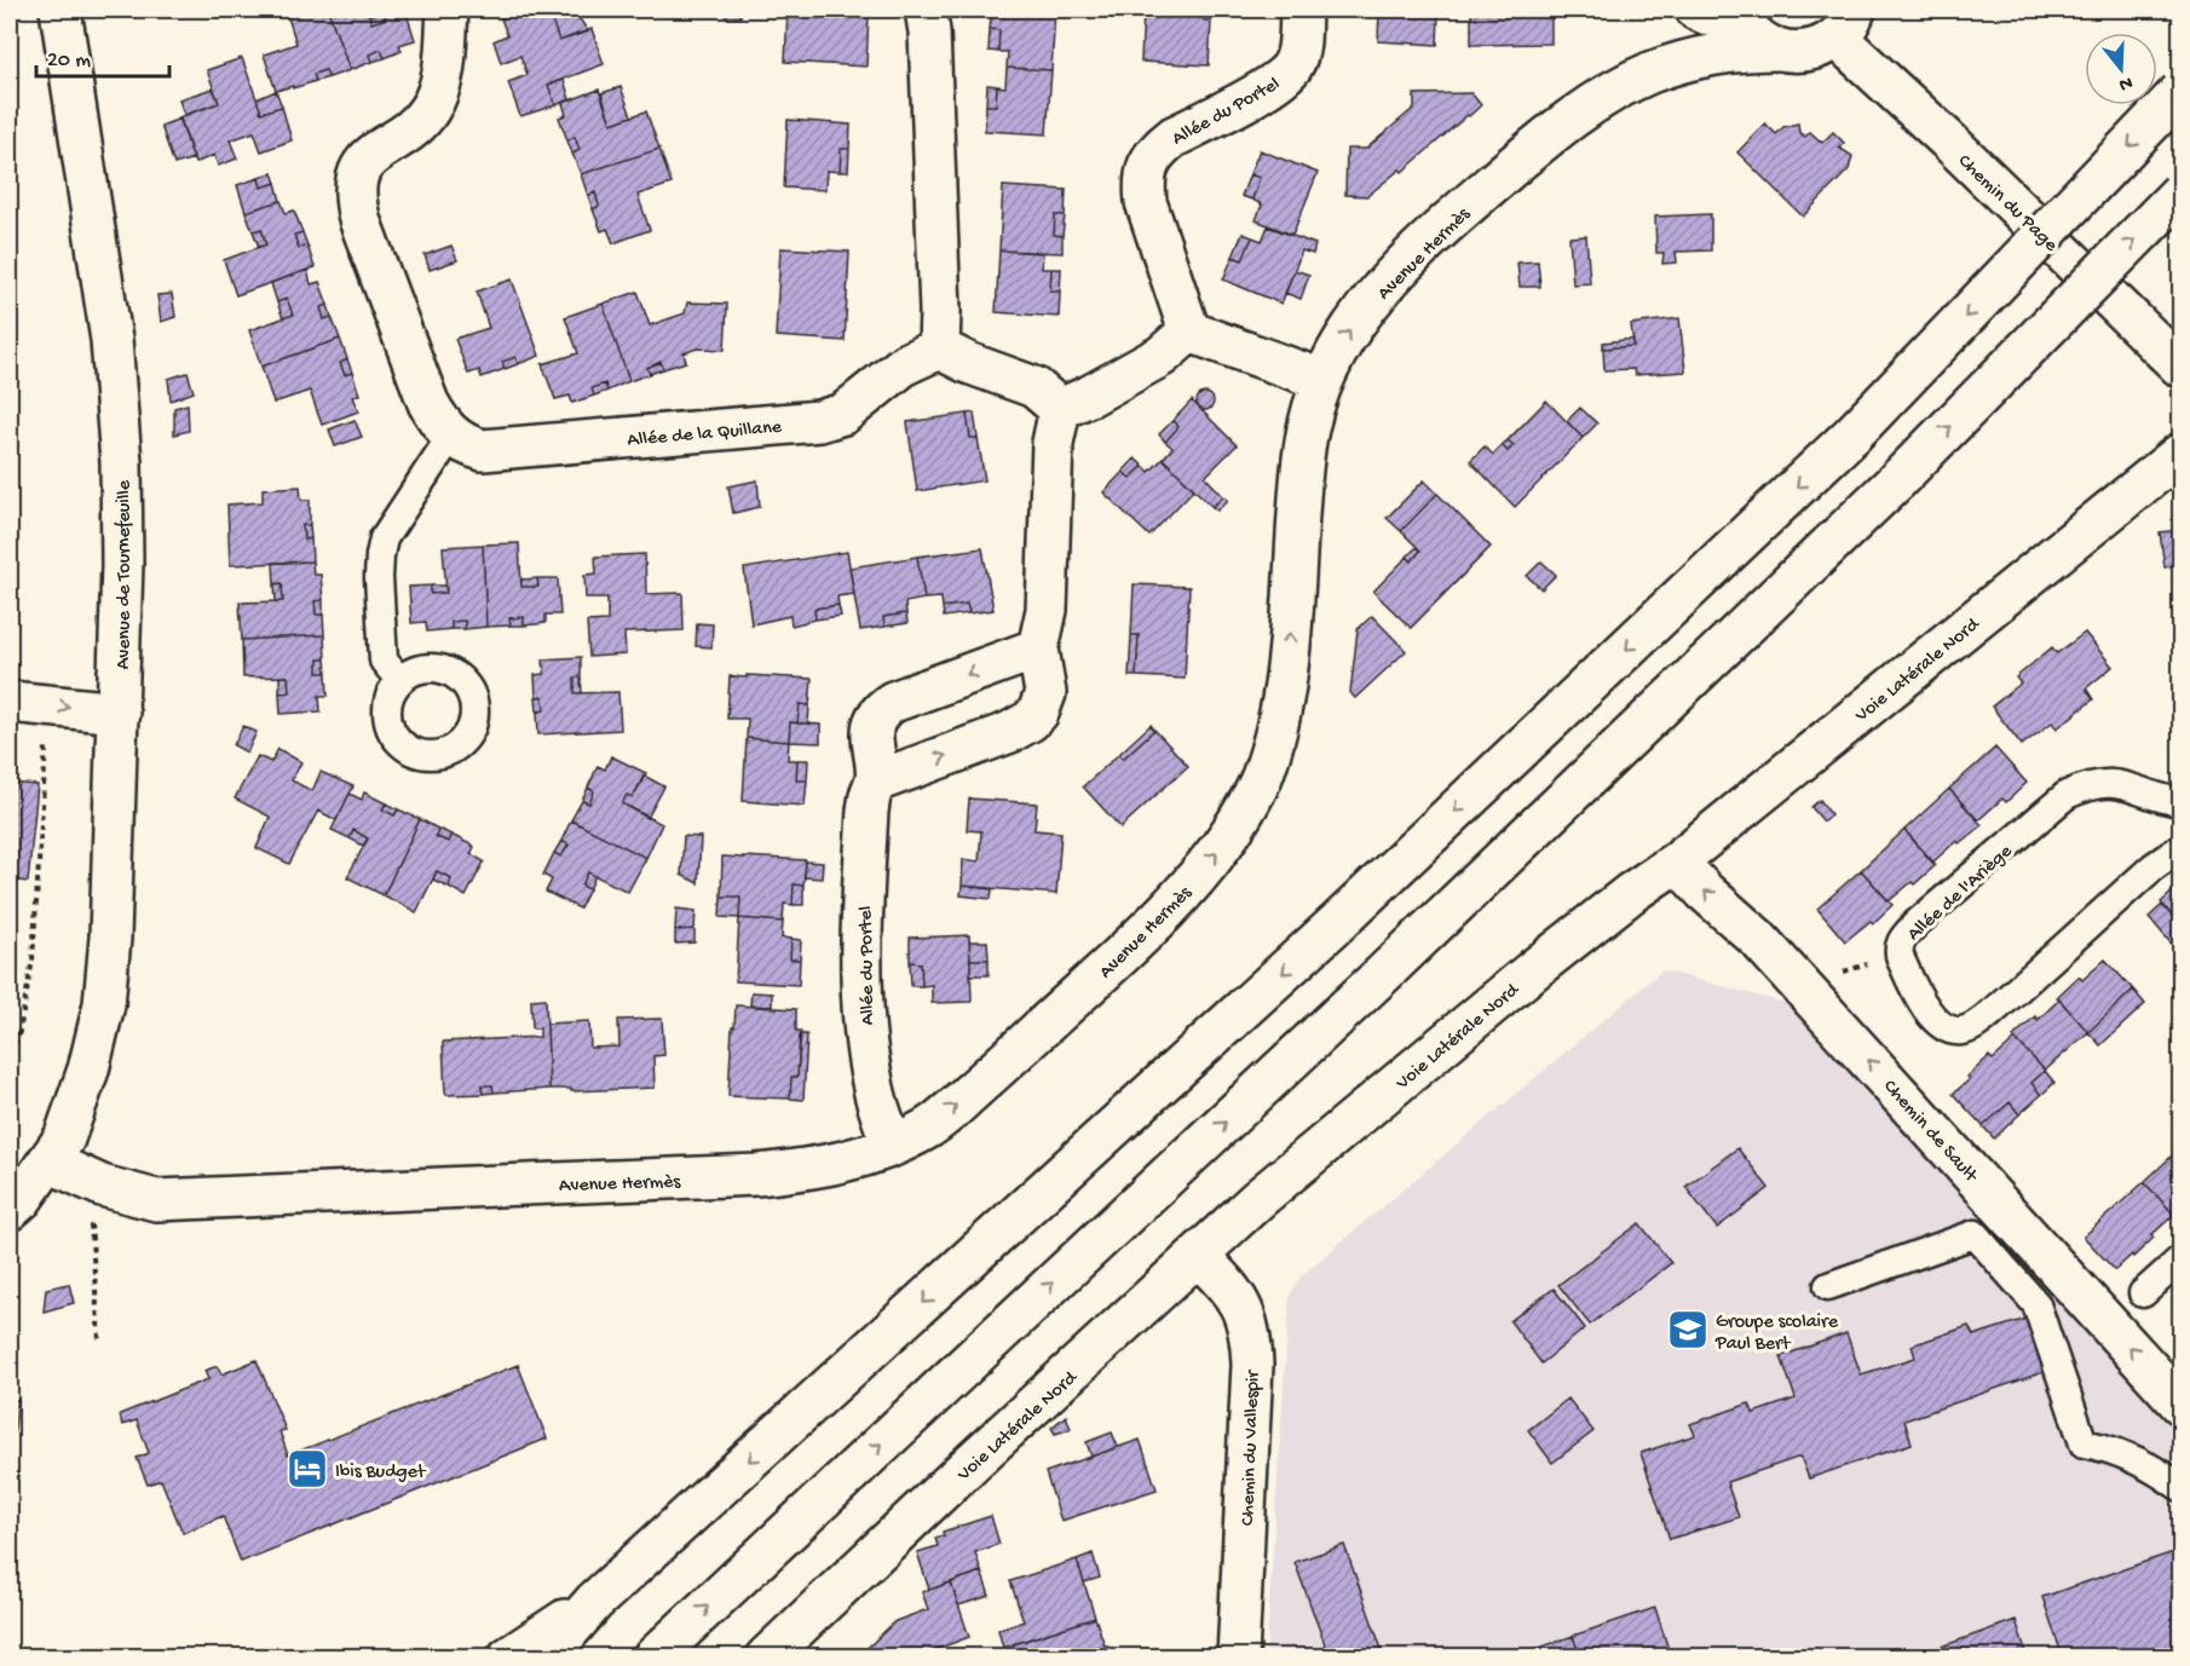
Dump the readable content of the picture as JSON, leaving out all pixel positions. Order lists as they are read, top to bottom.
{
  "streets": {
    "main road": [
      "Allée du Portel",
      "Chemin du Page",
      "Avenue Hermès",
      "Allée de la Quillane",
      "Avenue de Tournefeuille",
      "Voie Latérale Nord",
      "Chemin de Sault",
      "Chemin du Vallespir"
    ],
    "lane": ["Allée de l'Ariège"]
  },
  "crossings": [
    ["Allée du Portel", "Avenue Hermès"],
    ["Chemin du Page", "Avenue Hermès"],
    ["Avenue Hermès", "Avenue de Tournefeuille"],
    ["Voie Latérale Nord", "Chemin de Sault"],
    ["Voie Latérale Nord", "Chemin du Vallespir"]
  ],
  "one_way": ["Chemin de Sault"],
  "places": {
    "school or university": ["Groupe scolaire Paul Bert"],
    "hotel": ["Ibis Budget"]
  },
  "scale_bar": "20 m",
  "north": "bottom"
}
